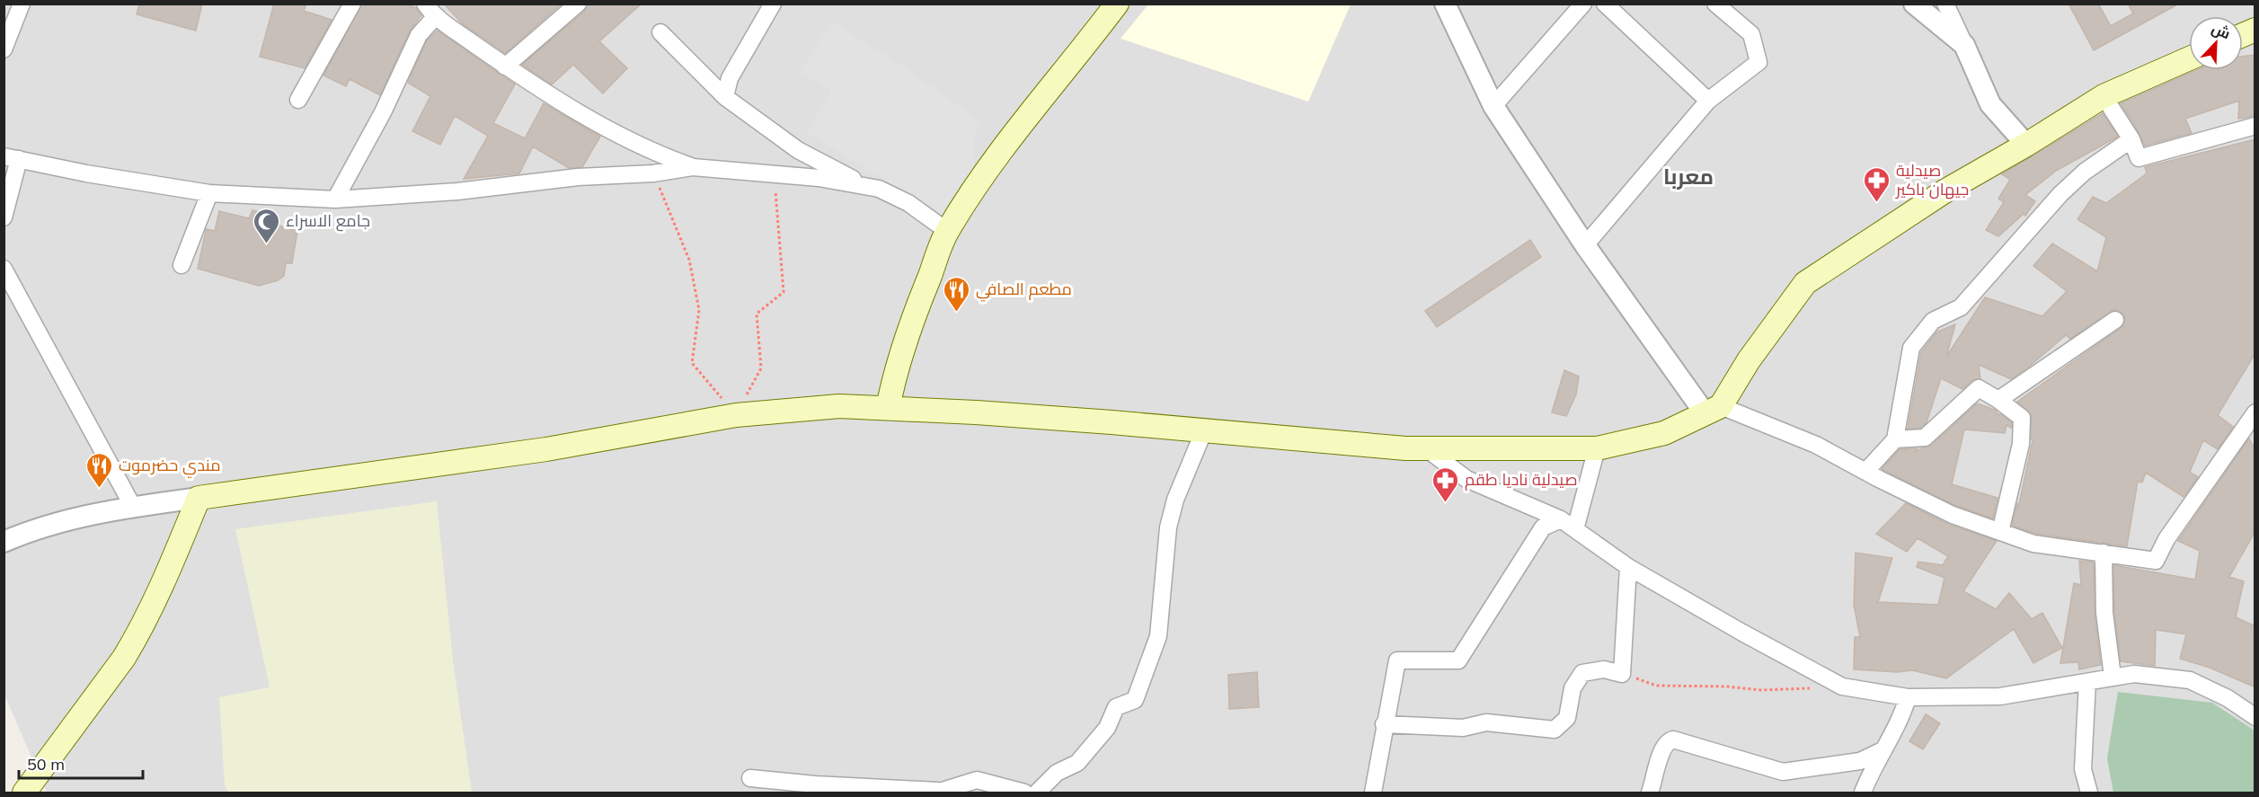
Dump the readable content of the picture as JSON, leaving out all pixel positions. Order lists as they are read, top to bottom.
{
  "districts": ["معربا"],
  "places": {
    "pharmacy": ["صيدلية جيهان باكير", "صيدلية ناديا طقم"],
    "mosque": ["جامع الاسراء"],
    "restaurant": ["مطعم الصافي", "مندي حضرموت"]
  },
  "scale_bar": "50 m",
  "north": "top right"
}
